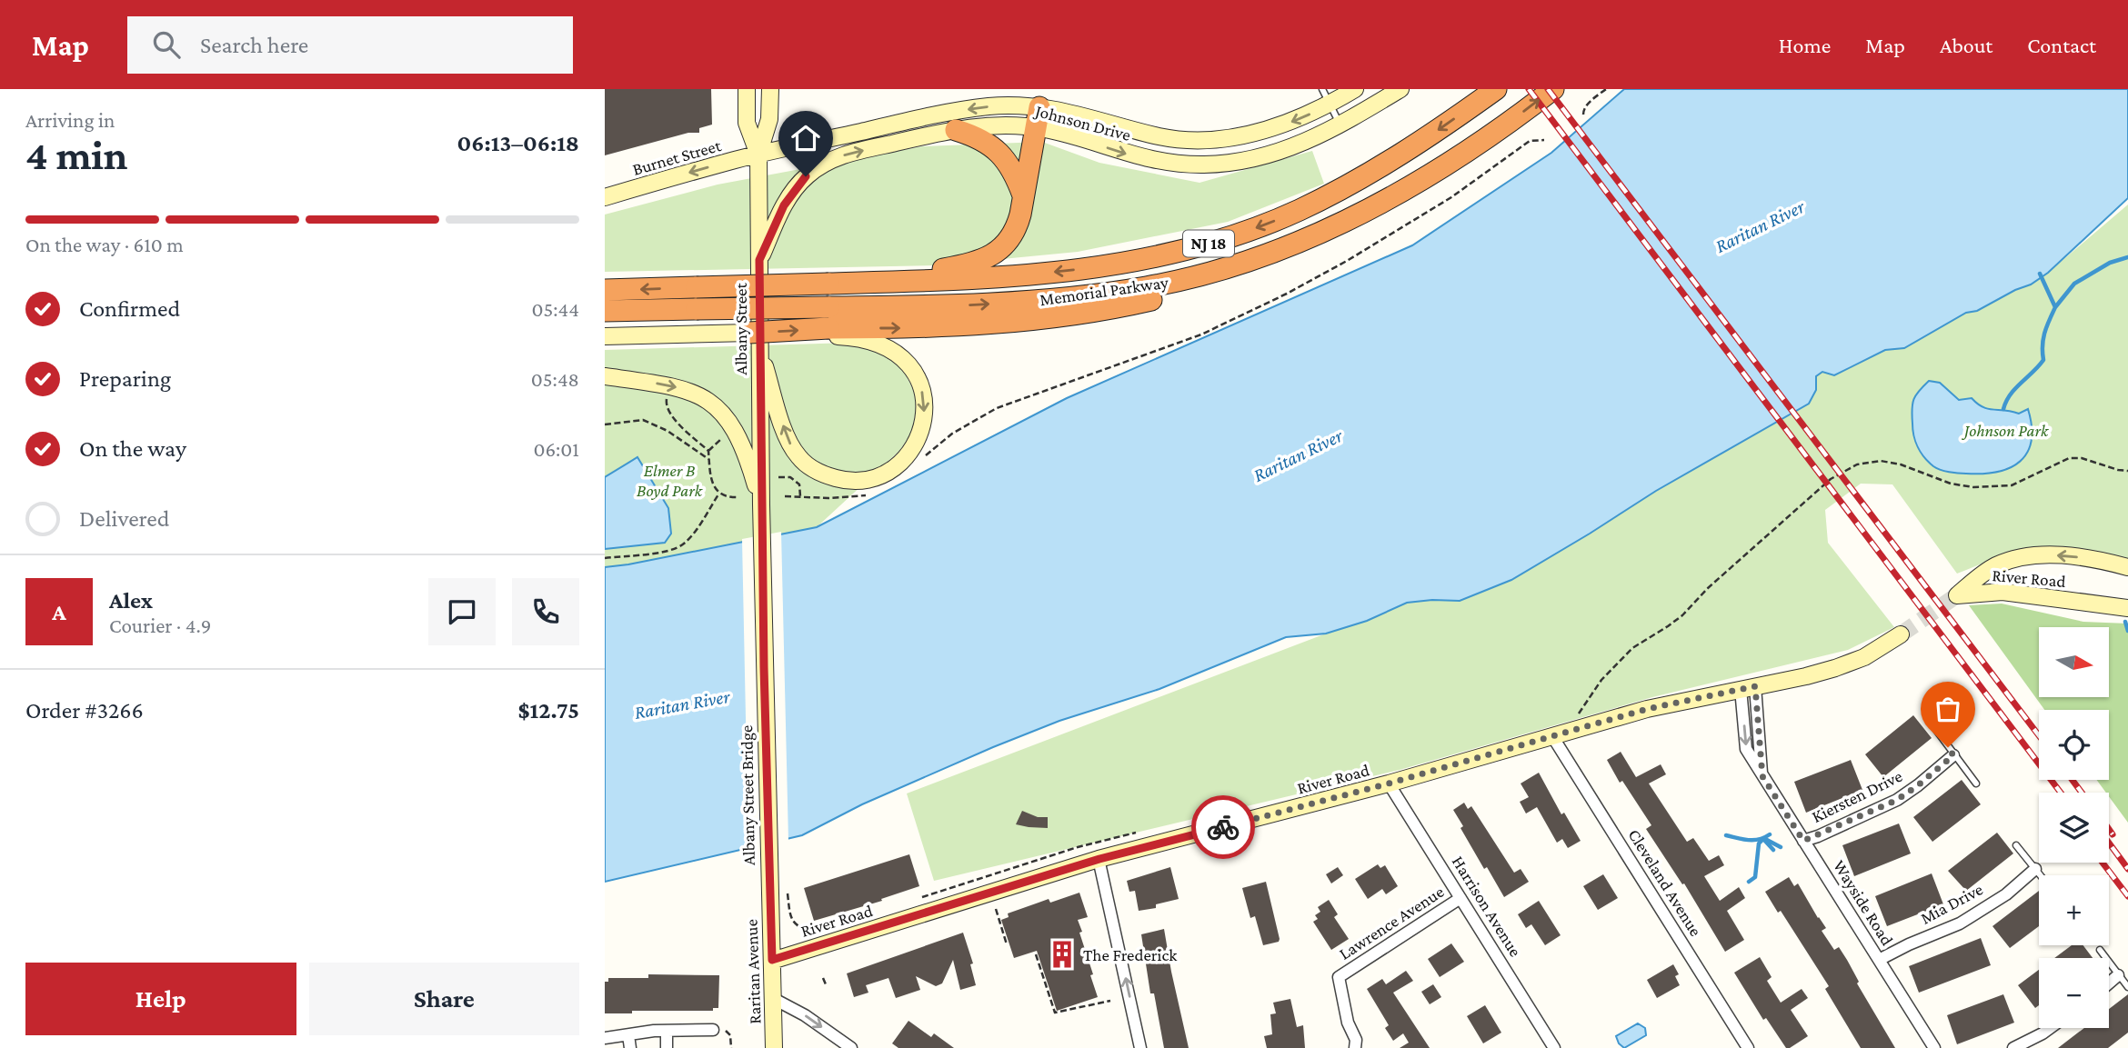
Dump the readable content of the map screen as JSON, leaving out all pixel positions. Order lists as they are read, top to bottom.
{
  "streets": {
    "highway": ["NJ 18", "Memorial Parkway"],
    "street": [
      "Johnson Drive",
      "Burnet Street",
      "Albany Street",
      "River Road",
      "Albany Street Bridge",
      "Kiersten Drive",
      "Cleveland Avenue",
      "Wayside Road",
      "Mia Drive",
      "Harrison Avenue",
      "Lawrence Avenue",
      "Raritan Avenue"
    ]
  },
  "crossings": [
    ["Johnson Drive", "Burnet Street"],
    ["Johnson Drive", "Albany Street"],
    ["Burnet Street", "Albany Street"],
    ["Albany Street", "Albany Street Bridge"],
    ["River Road", "Cleveland Avenue"],
    ["River Road", "Wayside Road"],
    ["River Road", "Harrison Avenue"],
    ["River Road", "Raritan Avenue"],
    ["Albany Street Bridge", "Raritan Avenue"],
    ["Kiersten Drive", "Wayside Road"],
    ["Wayside Road", "Mia Drive"],
    ["Harrison Avenue", "Lawrence Avenue"]
  ],
  "one_way": ["Burnet Street"],
  "water": ["Raritan River"],
  "parks": ["Johnson Park", "Elmer B Boyd Park"],
  "places": {
    "building": ["The Frederick"]
  },
  "north": "right",
  "page": {
    "header": "Map",
    "search": "Search here",
    "nav": [
      "Home",
      "Map",
      "About",
      "Contact"
    ],
    "heading": ["4 min", "Arriving in", "06:13–06:18"],
    "panel": [
      "Alex",
      "Courier · 4.9",
      "Order #3266",
      "$12.75"
    ],
    "bar": "On the way · 610 m",
    "list": [
      ["Confirmed", "05:44"],
      ["Preparing", "05:48"],
      ["On the way", "06:01"],
      "Delivered"
    ],
    "round": "A",
    "map_buttons": ["+", "−"],
    "buttons": ["Help", "Share"]
  }
}
